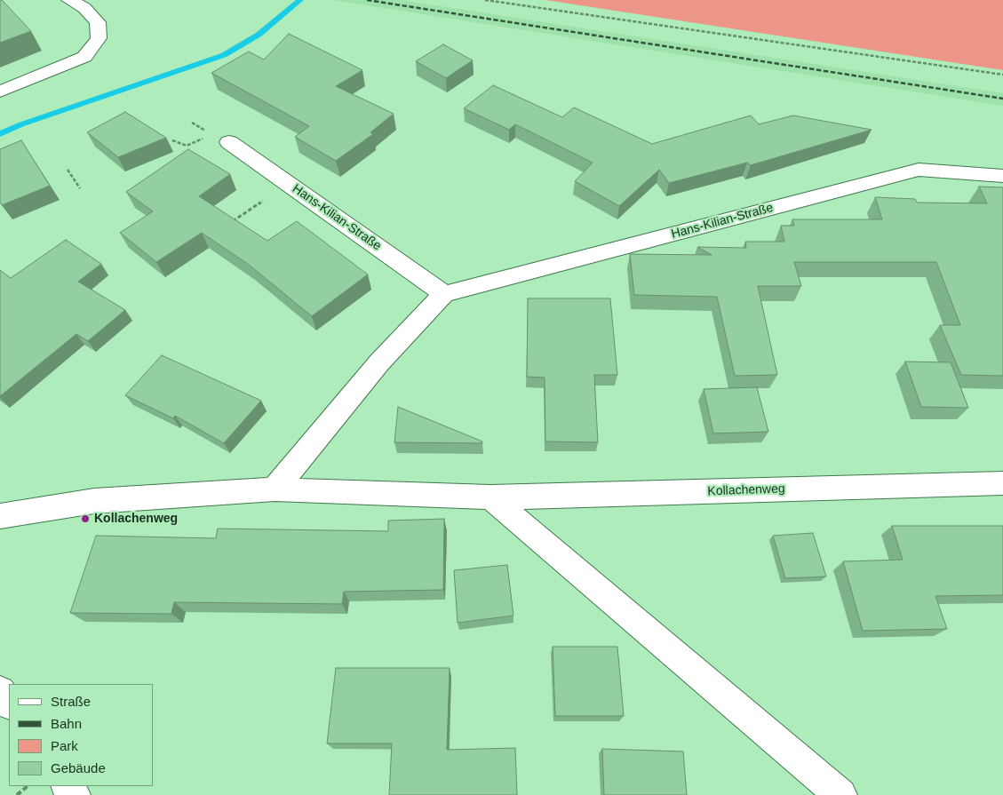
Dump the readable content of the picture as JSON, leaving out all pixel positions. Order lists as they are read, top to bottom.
{
  "streets": {
    "street": ["Hans-Kilian-Straße", "Kollachenweg"]
  },
  "places": ["Kollachenweg"],
  "legend": [
    "Straße",
    "Bahn",
    "Park",
    "Gebäude"
  ]
}
